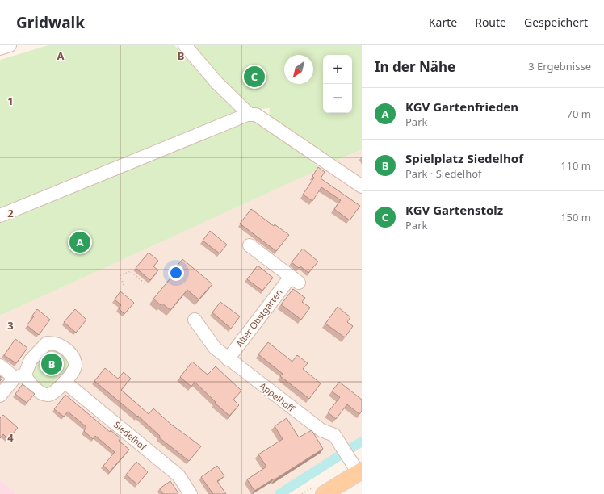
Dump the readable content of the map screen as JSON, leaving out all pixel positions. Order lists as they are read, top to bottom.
{
  "streets": {
    "street": ["Alter Obstgarten", "Appelhoff", "Siedelhof"]
  },
  "crossings": [
    ["Alter Obstgarten", "Appelhoff"]
  ],
  "north": "bottom left",
  "page": {
    "header": "Gridwalk",
    "nav": ["Karte", "Route", "Gespeichert"],
    "heading": ["In der Nähe", "3 Ergebnisse"],
    "map_buttons": ["+", "−"],
    "pins": ["C", "A", "B"],
    "list": [
      {
        "mark": "A",
        "name": "KGV Gartenfrieden",
        "note": "Park",
        "value": "70 m"
      },
      {
        "mark": "B",
        "name": "Spielplatz Siedelhof",
        "note": "Park · Siedelhof",
        "value": "110 m"
      },
      {
        "mark": "C",
        "name": "KGV Gartenstolz",
        "note": "Park",
        "value": "150 m"
      }
    ]
  },
  "grid": {
    "columns": ["A", "B"],
    "rows": [
      "1",
      "2",
      "3",
      "4"
    ]
  }
}
